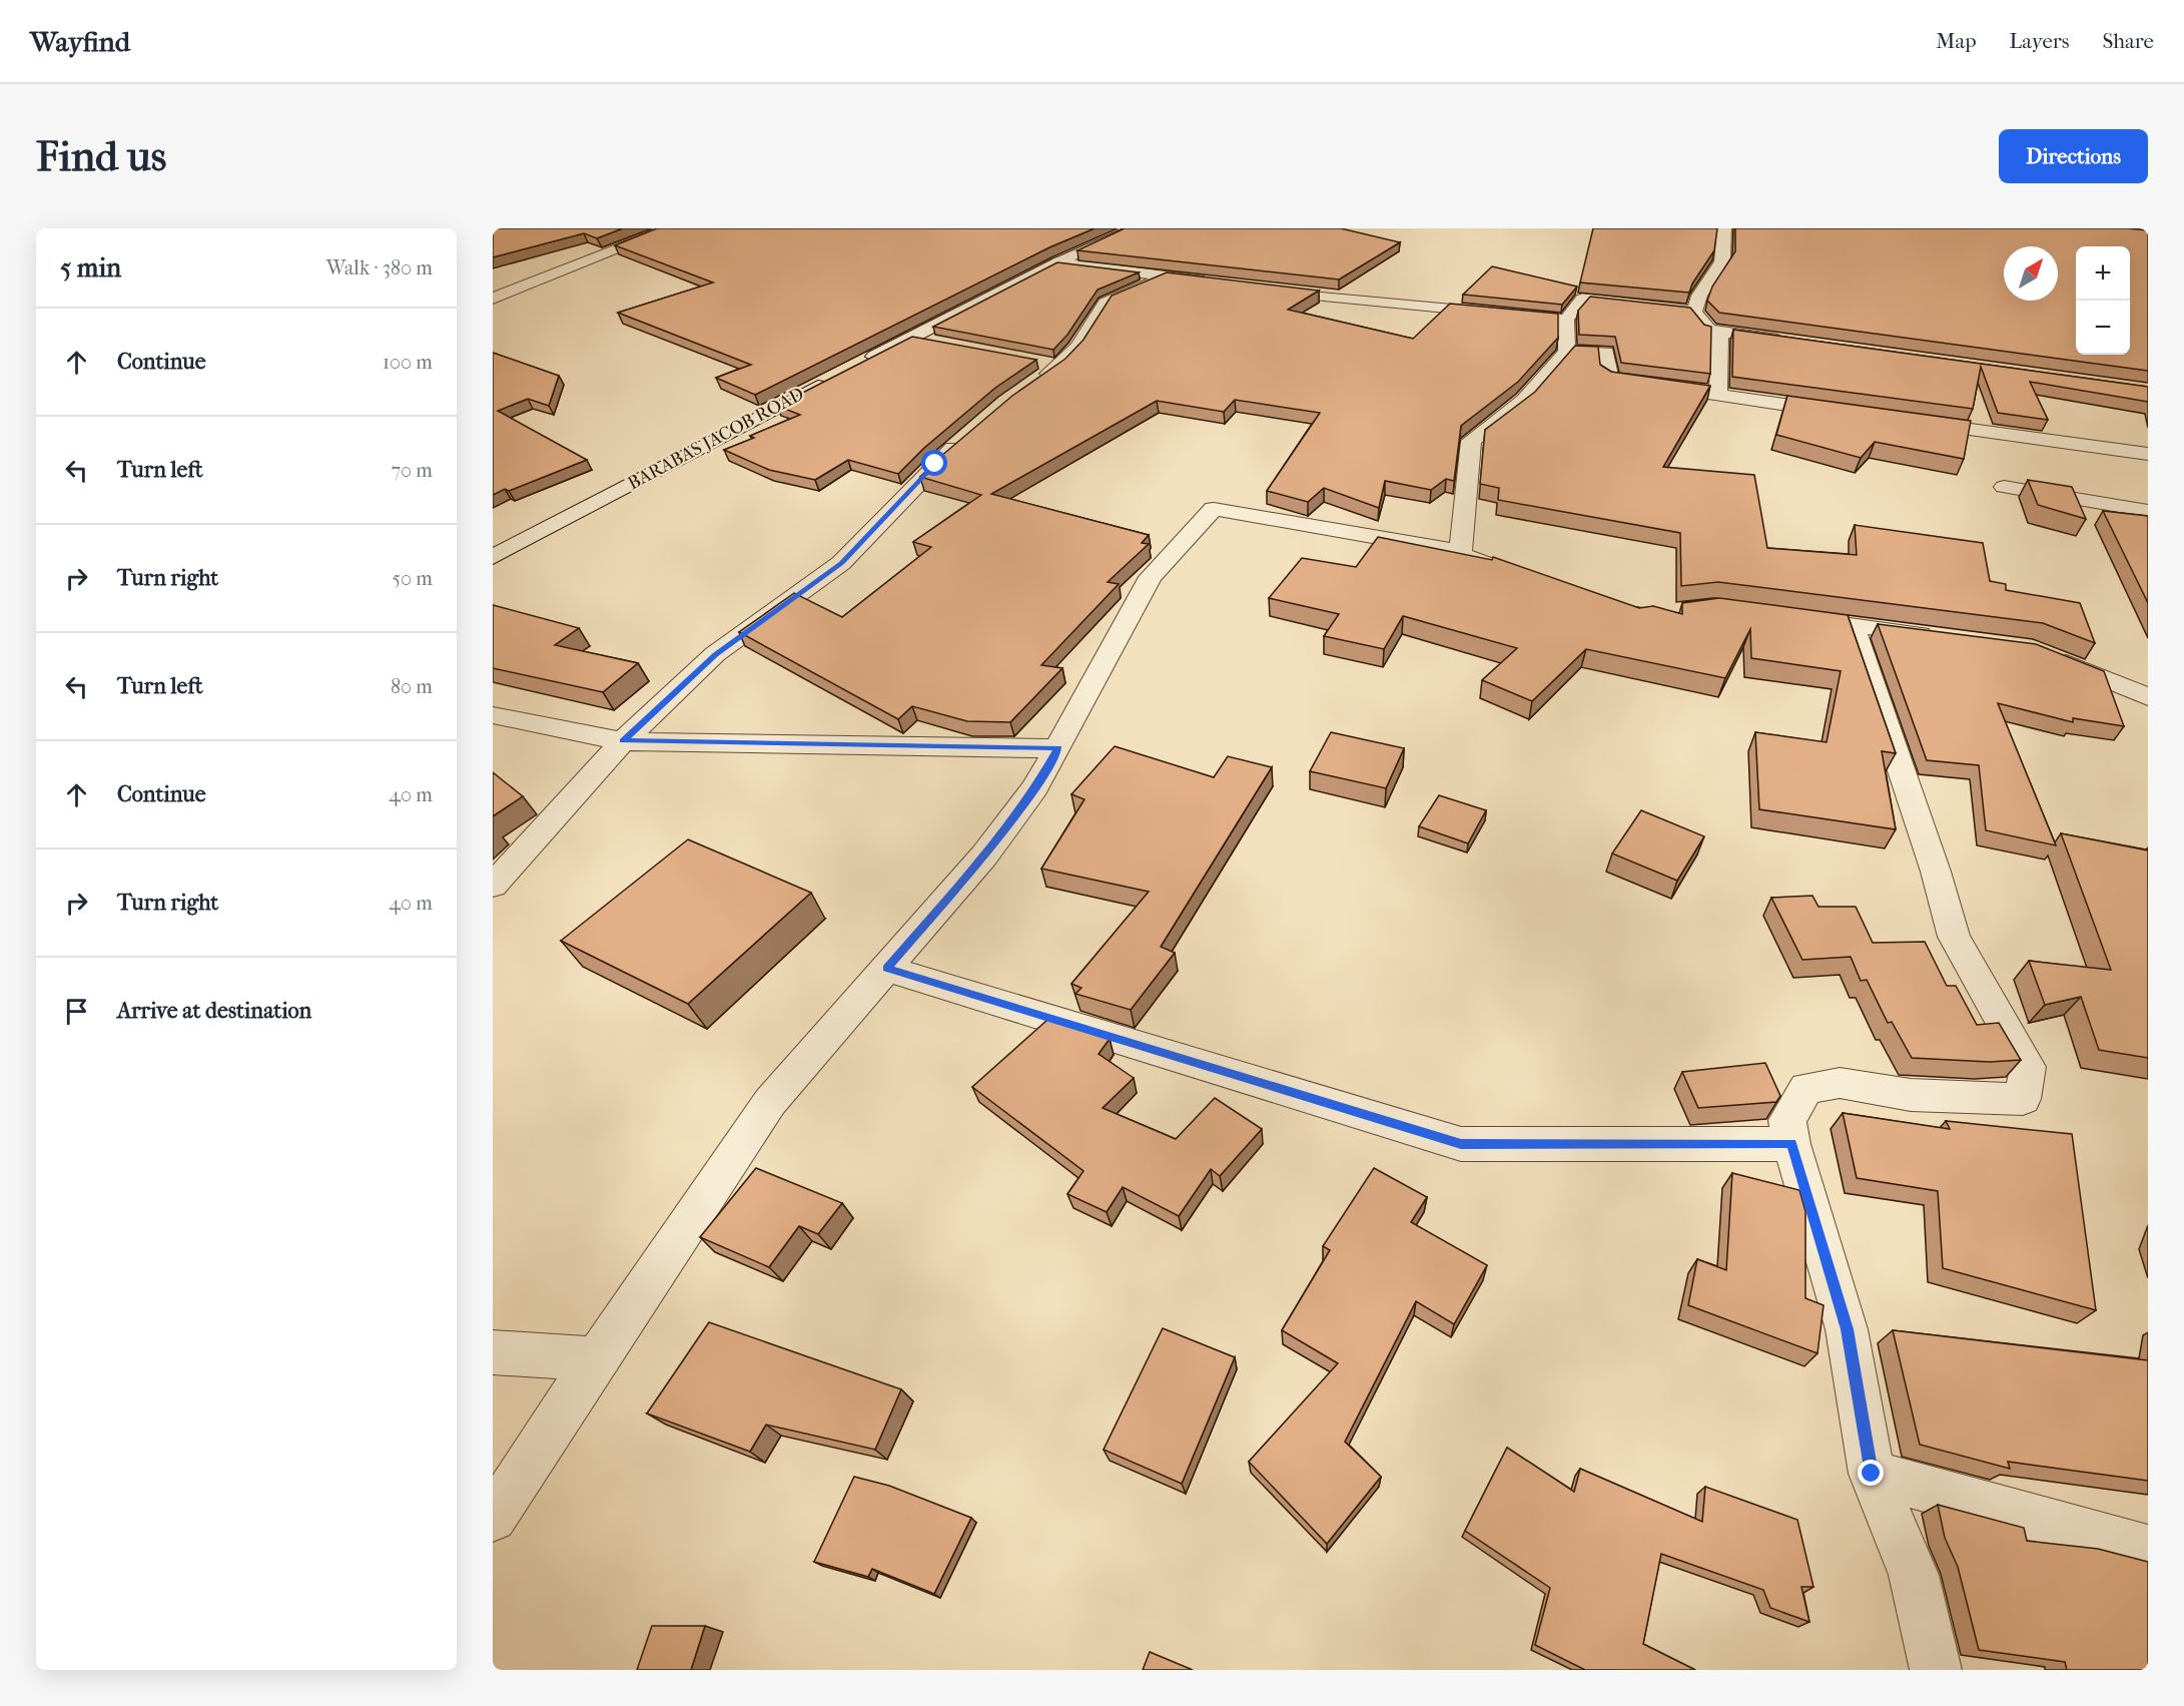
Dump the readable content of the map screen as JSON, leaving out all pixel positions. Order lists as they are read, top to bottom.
{
  "streets": {
    "street": ["BARABAS JACOB ROAD"]
  },
  "north": "top right",
  "page": {
    "header": "Wayfind",
    "nav": ["Map", "Layers", "Share"],
    "buttons": "Directions",
    "title": "Find us",
    "heading": ["5 min", "Walk · 380 m"],
    "map_buttons": ["+", "−"],
    "list": [
      ["Continue", "100 m"],
      ["Turn left", "70 m"],
      ["Turn right", "50 m"],
      ["Turn left", "80 m"],
      ["Continue", "40 m"],
      ["Turn right", "40 m"],
      "Arrive at destination"
    ]
  }
}
